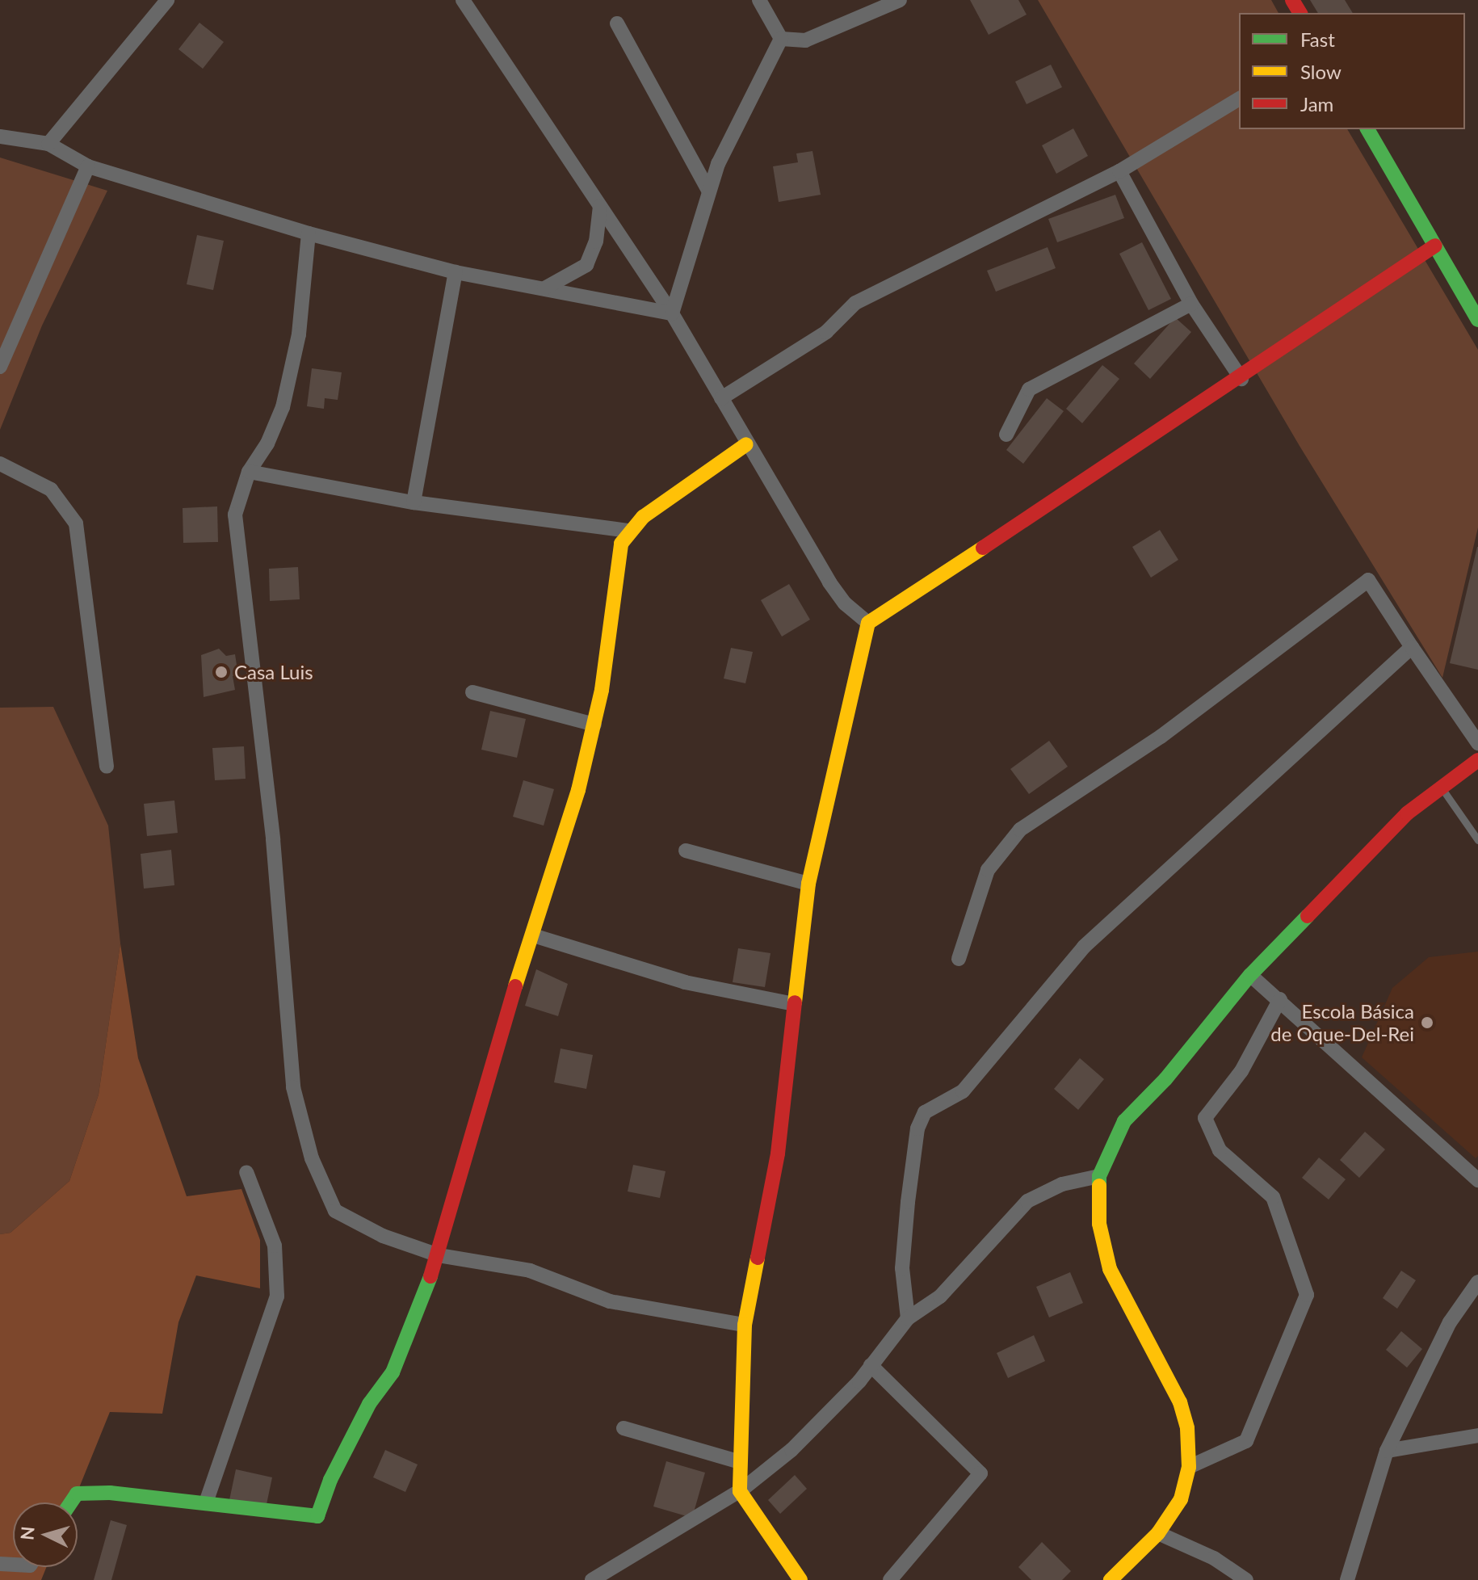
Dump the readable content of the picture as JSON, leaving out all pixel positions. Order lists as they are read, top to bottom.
{
  "places": ["Casa Luis", "Escola Básica de Oque-Del-Rei"],
  "legend": ["Fast", "Slow", "Jam"],
  "north": "left"
}
